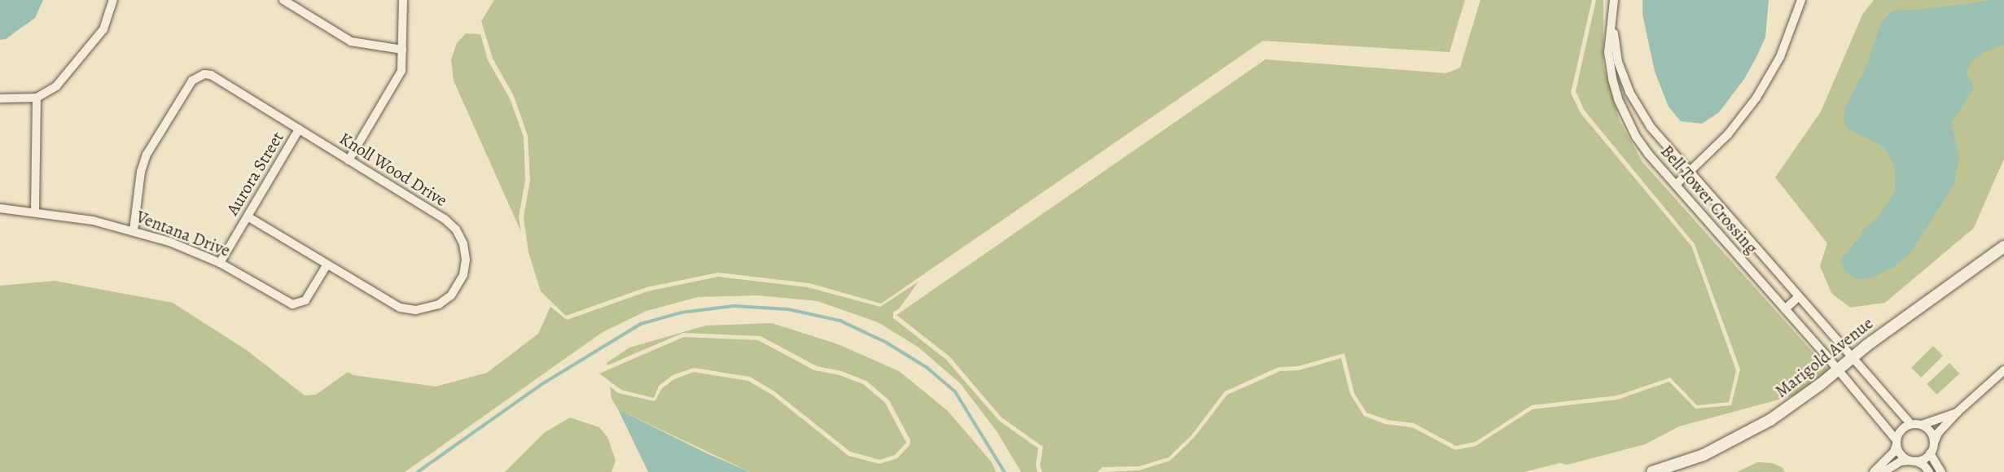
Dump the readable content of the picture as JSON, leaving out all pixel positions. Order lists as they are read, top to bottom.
{
  "streets": {
    "main road": ["Marigold Avenue"],
    "street": [
      "Knoll Wood Drive",
      "Aurora Street",
      "Bell Tower Crossing",
      "Ventana Drive"
    ]
  },
  "crossings": [
    ["Knoll Wood Drive", "Aurora Street"],
    ["Knoll Wood Drive", "Ventana Drive"],
    ["Aurora Street", "Ventana Drive"],
    ["Bell Tower Crossing", "Marigold Avenue"]
  ]
}
